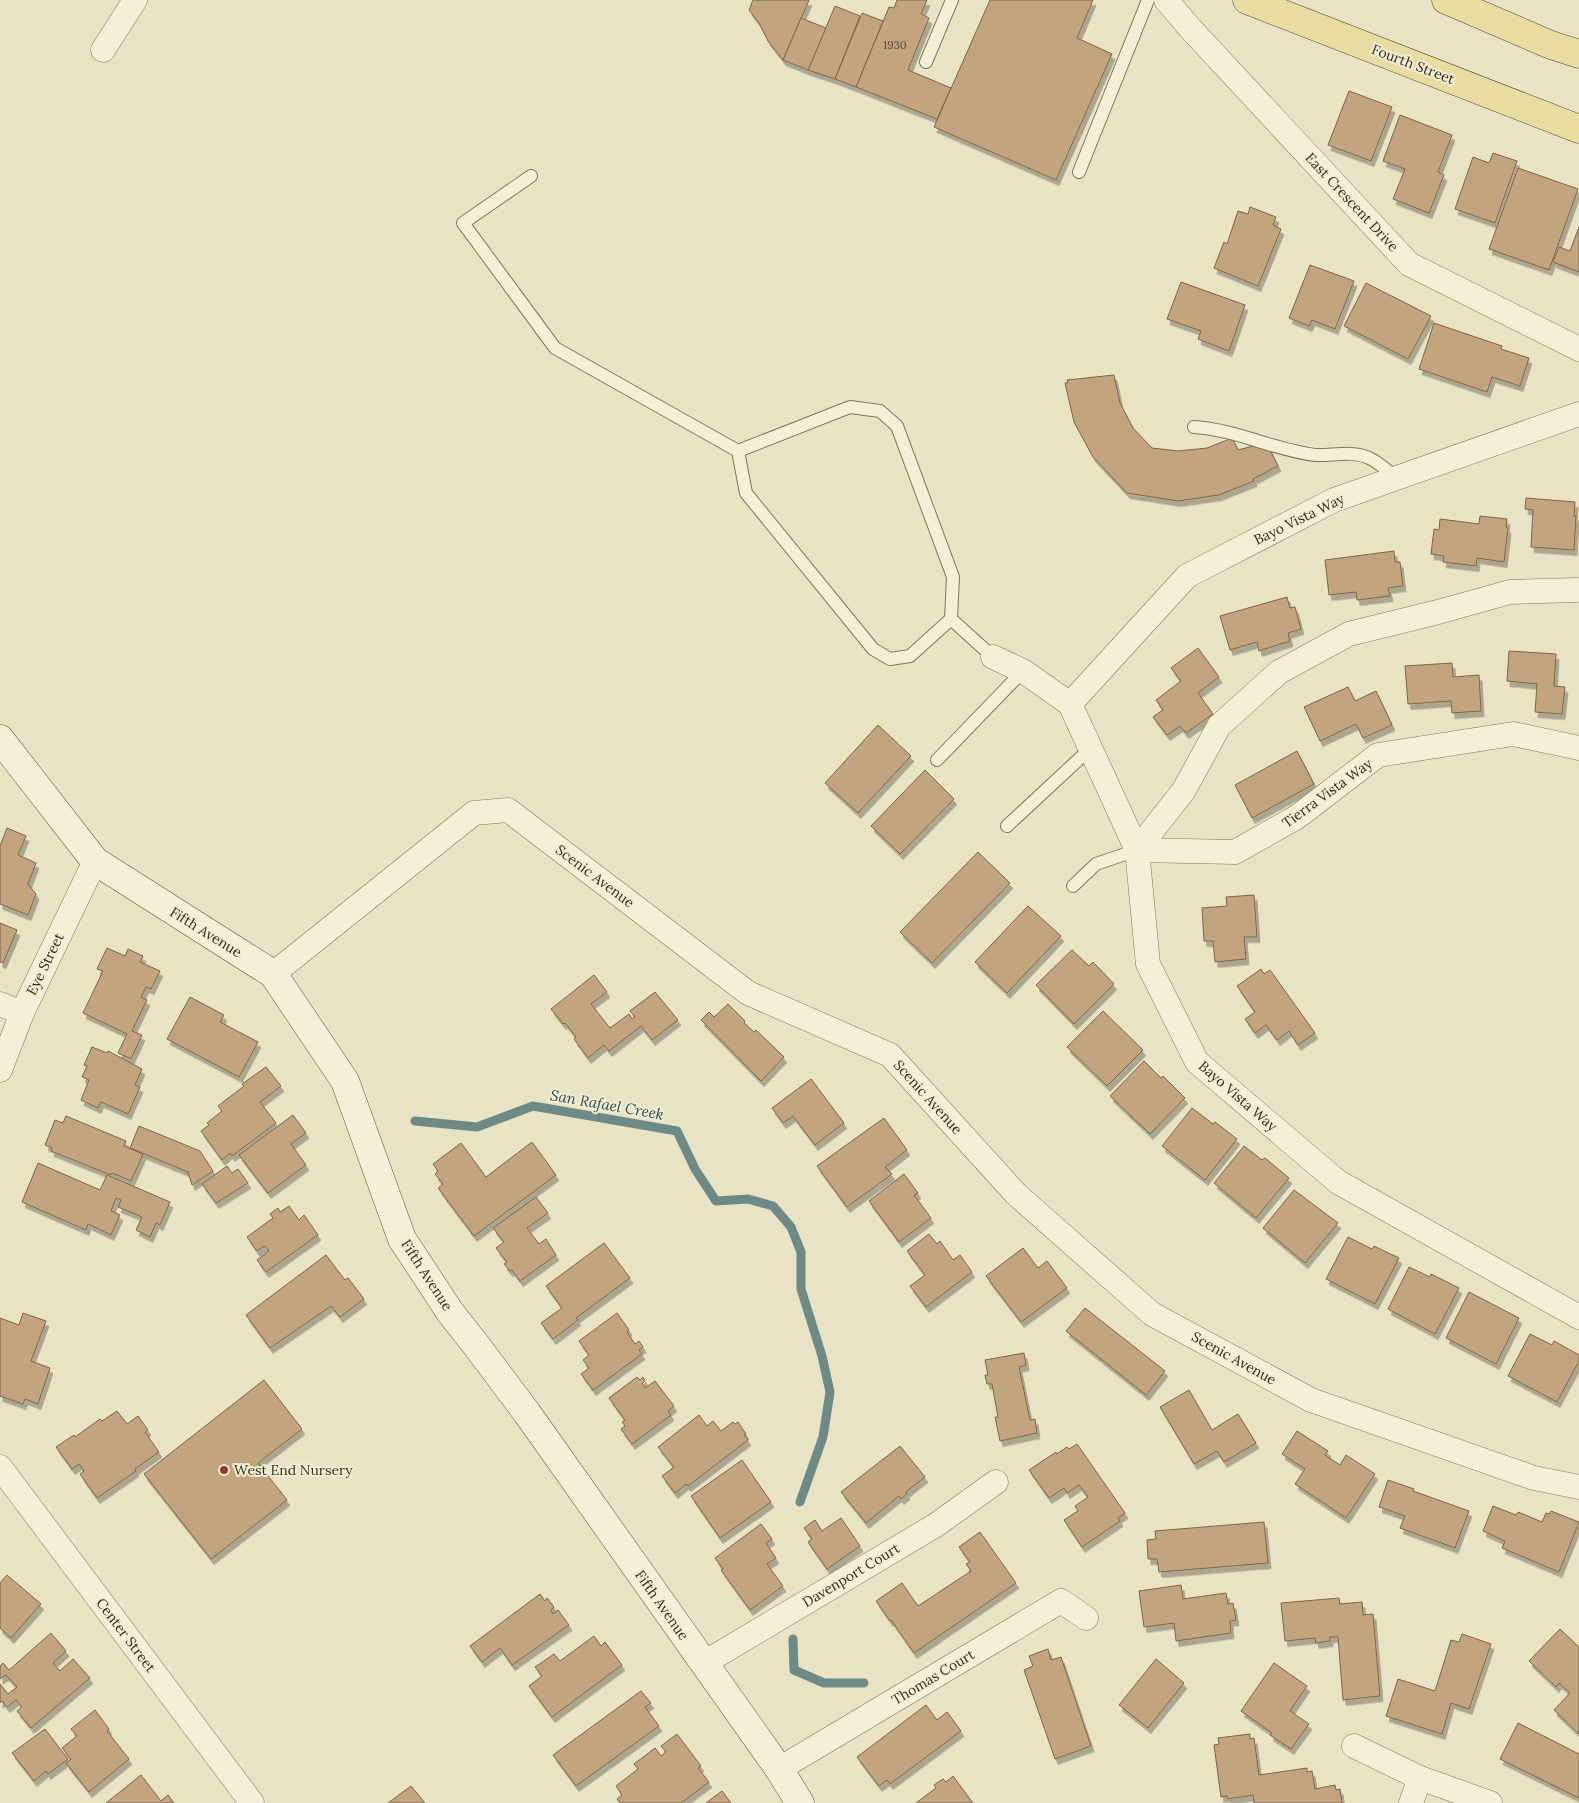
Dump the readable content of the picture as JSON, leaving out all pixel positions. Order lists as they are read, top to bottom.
{
  "streets": {
    "main road": ["Fourth Street"],
    "street": [
      "East Crescent Drive",
      "Bayo Vista Way",
      "Tierra Vista Way",
      "Scenic Avenue",
      "Fifth Avenue",
      "Eye Street",
      "Davenport Court",
      "Center Street",
      "Thomas Court"
    ]
  },
  "crossings": [
    ["Bayo Vista Way", "Tierra Vista Way"],
    ["Scenic Avenue", "Fifth Avenue"],
    ["Fifth Avenue", "Eye Street"],
    ["Fifth Avenue", "Davenport Court"],
    ["Fifth Avenue", "Thomas Court"]
  ],
  "water": ["San Rafael Creek"],
  "places": ["West End Nursery"],
  "house_numbers": ["1930"]
}
